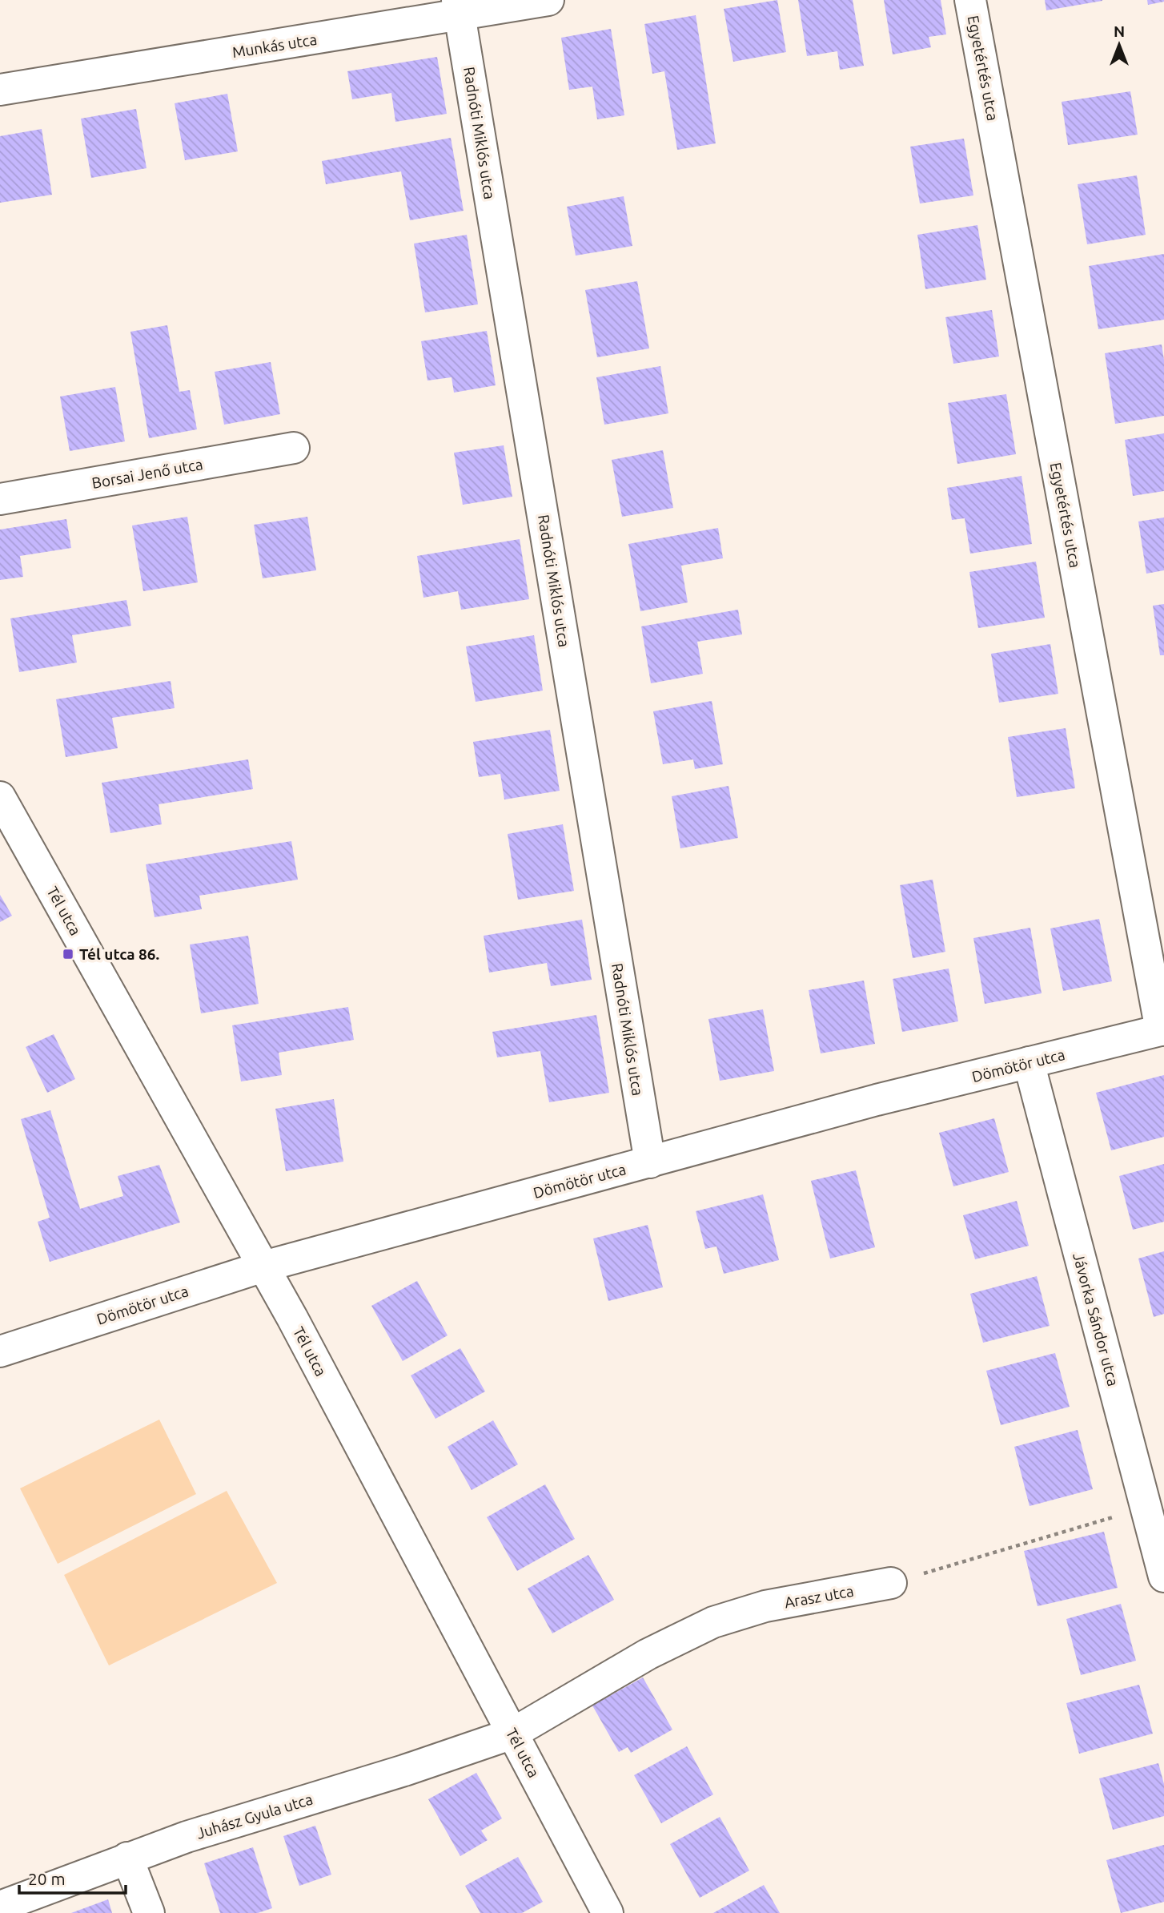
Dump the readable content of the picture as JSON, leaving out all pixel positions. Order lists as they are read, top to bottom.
{
  "streets": {
    "street": [
      "Munkás utca",
      "Egyetértés utca",
      "Radnóti Miklós utca",
      "Borsai Jenő utca",
      "Tél utca",
      "Dömötör utca",
      "Jávorka Sándor utca",
      "Arasz utca",
      "Juhász Gyula utca"
    ]
  },
  "crossings": [
    ["Munkás utca", "Radnóti Miklós utca"],
    ["Egyetértés utca", "Dömötör utca"],
    ["Radnóti Miklós utca", "Dömötör utca"],
    ["Tél utca", "Dömötör utca"],
    ["Tél utca", "Arasz utca"],
    ["Tél utca", "Juhász Gyula utca"],
    ["Dömötör utca", "Jávorka Sándor utca"],
    ["Arasz utca", "Juhász Gyula utca"]
  ],
  "places": {
    "transit": ["Tél utca 86."]
  },
  "scale_bar": "20 m",
  "north": "top"
}
